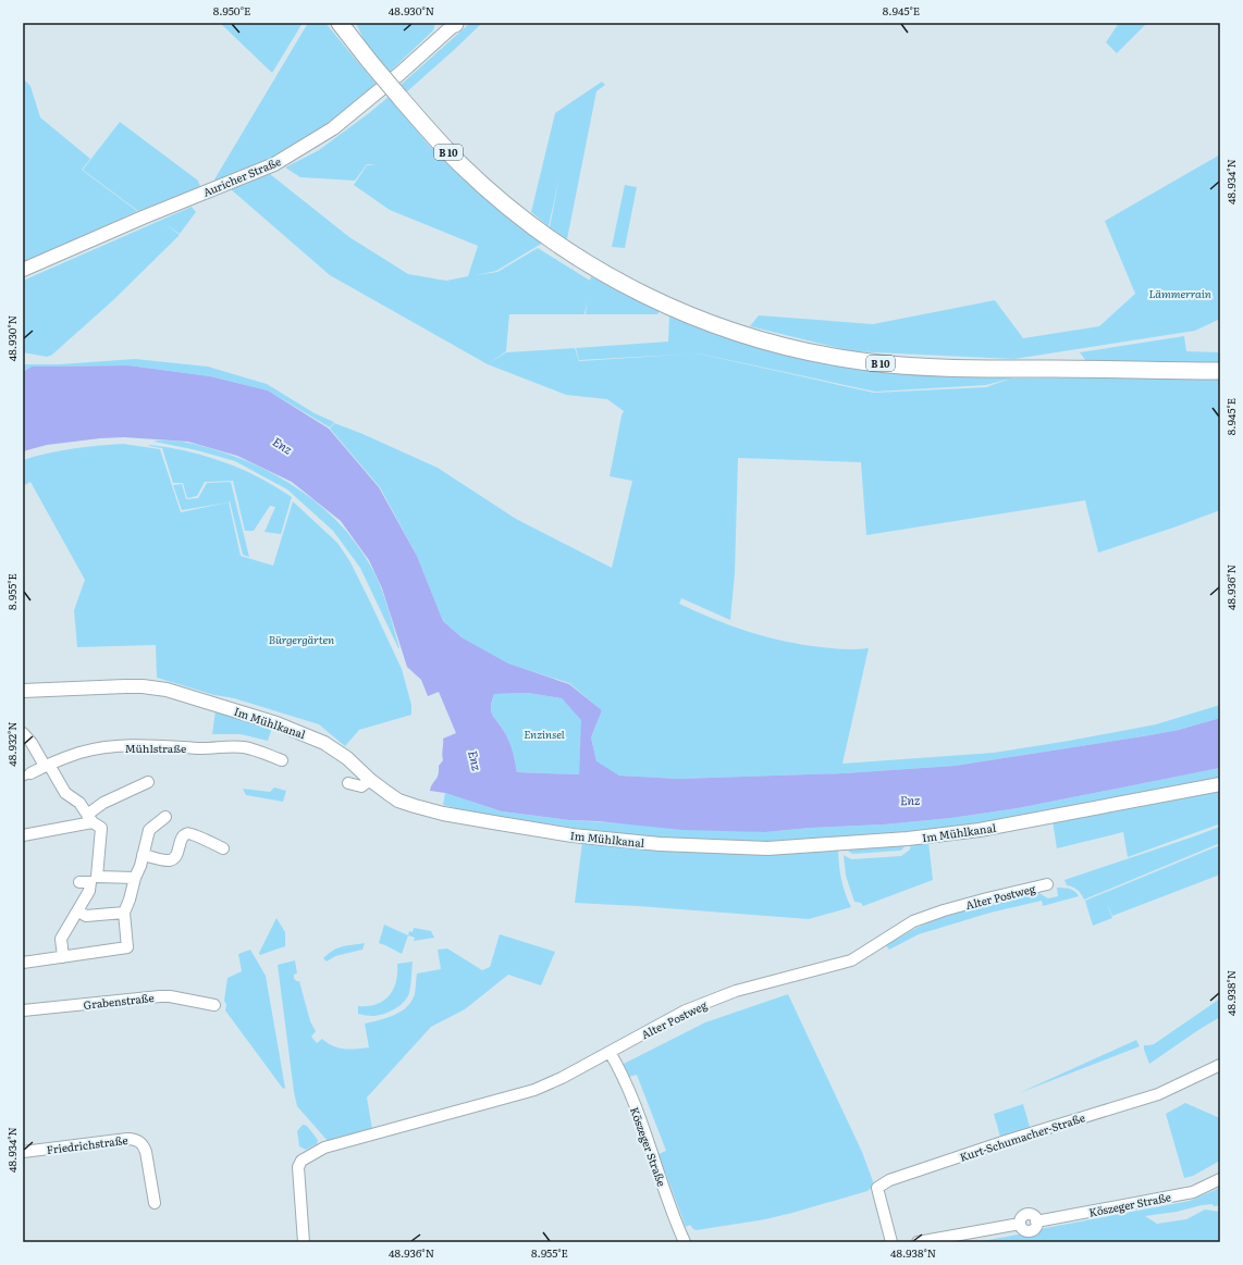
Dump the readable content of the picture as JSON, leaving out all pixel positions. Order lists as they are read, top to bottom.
{
  "streets": {
    "main road": ["B 10"],
    "street": [
      "Auricher Straße",
      "Im Mühlkanal",
      "Mühlstraße",
      "Alter Postweg",
      "Grabenstraße",
      "Kurt-Schumacher-Straße",
      "Friedrichstraße",
      "Köszeger Straße"
    ]
  },
  "crossings": [
    ["Alter Postweg", "Köszeger Straße"]
  ],
  "water": ["Enz"],
  "parks": ["Lämmerrain", "Bürgergärten", "Enzinsel"],
  "coordinates": [
    "8.950°E",
    "48.930°N",
    "8.945°E",
    "48.934°N",
    "48.936°N",
    "8.955°E",
    "48.932°N",
    "48.938°N"
  ]
}
